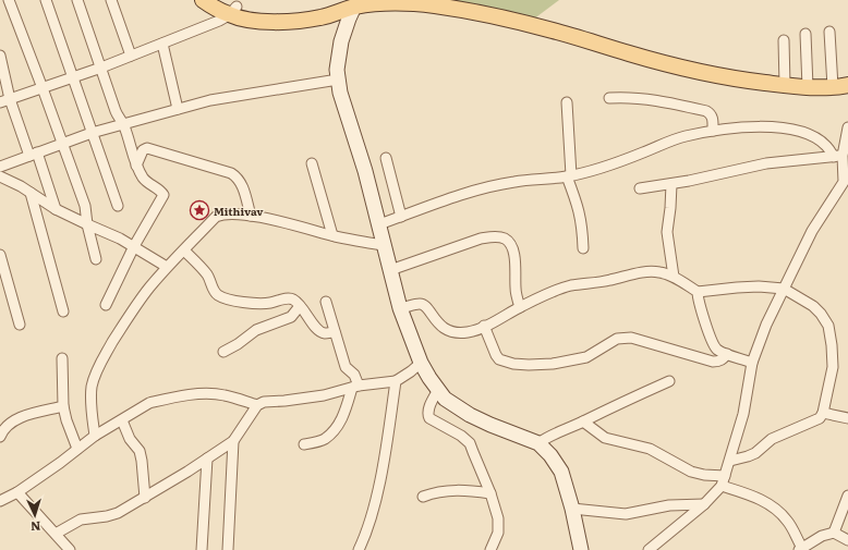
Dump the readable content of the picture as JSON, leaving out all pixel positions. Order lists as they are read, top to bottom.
{
  "places": {
    "place": ["Mithivav"]
  },
  "north": "bottom"
}
